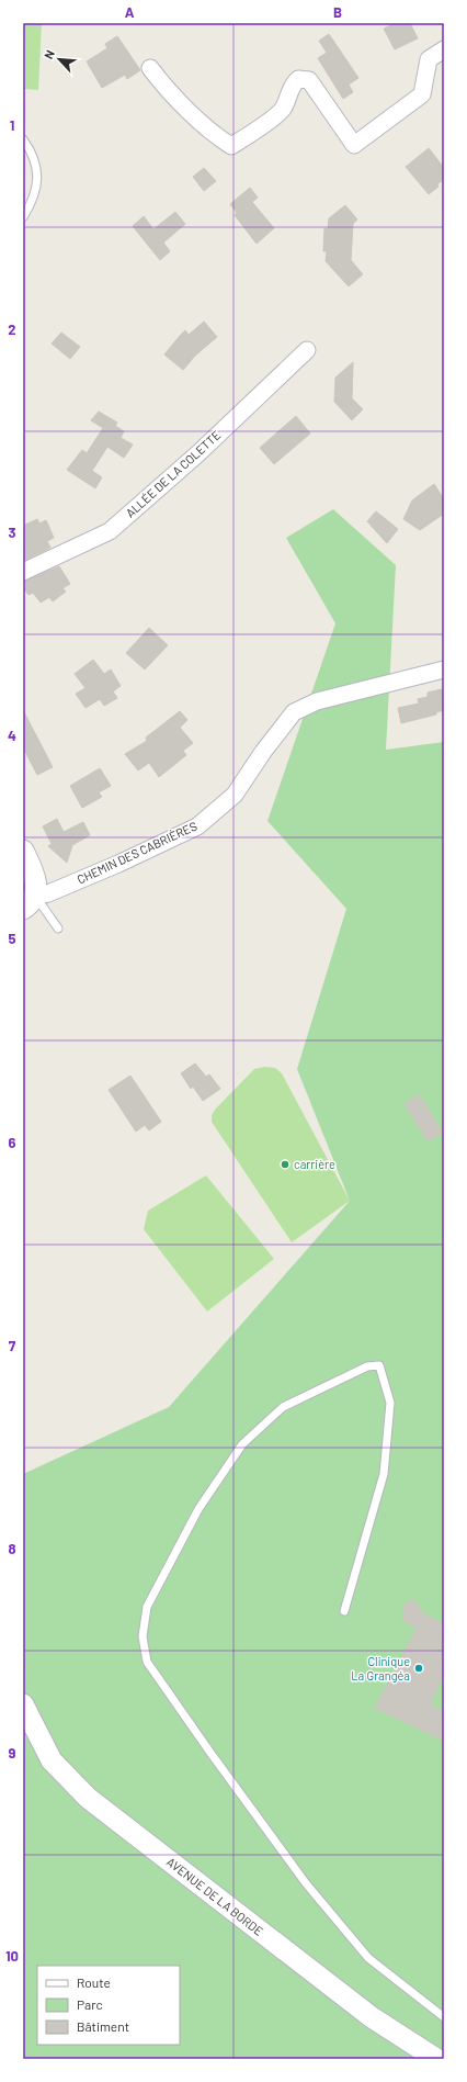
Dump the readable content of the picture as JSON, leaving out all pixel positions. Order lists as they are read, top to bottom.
{
  "streets": {
    "street": ["ALLÉE DE LA COLETTE", "CHEMIN DES CABRIÈRES", "AVENUE DE LA BORDE"]
  },
  "places": ["carrière", "Clinique La Grangéa"],
  "legend": ["Route", "Parc", "Bâtiment"],
  "north": "top left",
  "grid": {
    "columns": ["A", "B"],
    "rows": [
      "1",
      "2",
      "3",
      "4",
      "5",
      "6",
      "7",
      "8",
      "9",
      "10"
    ]
  }
}
